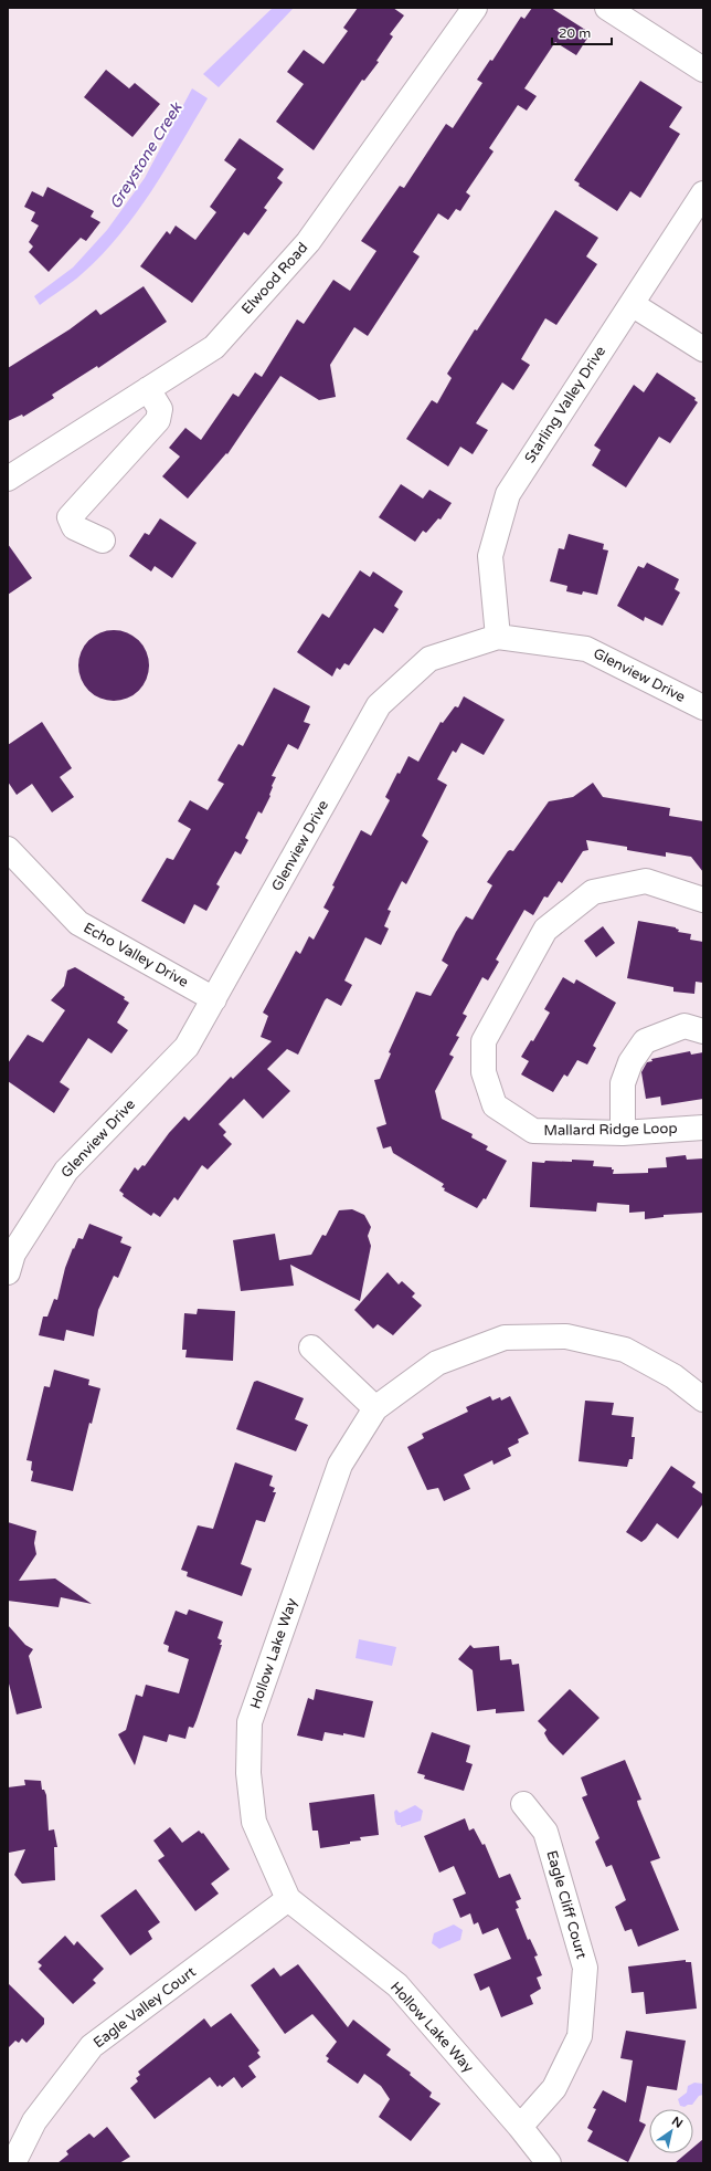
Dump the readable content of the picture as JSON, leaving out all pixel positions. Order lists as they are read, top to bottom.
{
  "streets": {
    "street": [
      "Elwood Road",
      "Starling Valley Drive",
      "Glenview Drive",
      "Echo Valley Drive",
      "Mallard Ridge Loop",
      "Hollow Lake Way",
      "Eagle Cliff Court",
      "Eagle Valley Court"
    ]
  },
  "crossings": [
    ["Starling Valley Drive", "Glenview Drive"],
    ["Glenview Drive", "Echo Valley Drive"],
    ["Hollow Lake Way", "Eagle Cliff Court"],
    ["Hollow Lake Way", "Eagle Valley Court"]
  ],
  "water": ["Greystone Creek"],
  "scale_bar": "20 m",
  "north": "top right"
}
